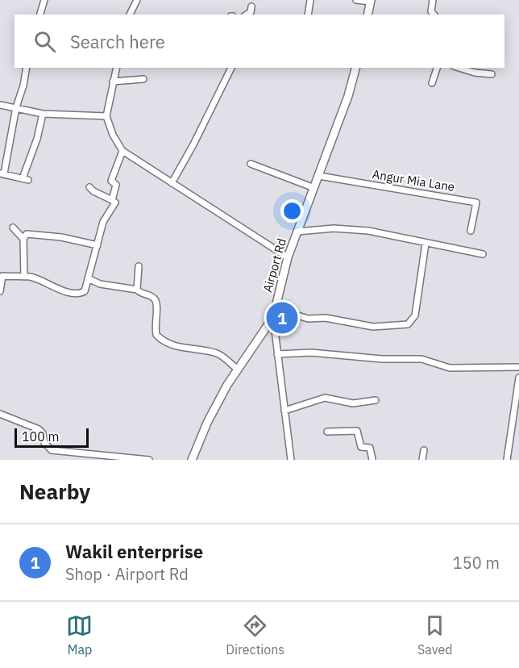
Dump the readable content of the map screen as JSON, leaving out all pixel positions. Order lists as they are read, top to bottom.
{
  "streets": {
    "main road": ["Airport Rd"],
    "street": ["Angur Mia Lane"]
  },
  "crossings": [
    ["Angur Mia Lane", "Airport Rd"]
  ],
  "scale_bar": "100 m",
  "page": {
    "search": "Search here",
    "pins": "1",
    "scale": "100 m",
    "heading": "Nearby",
    "list": [
      {
        "mark": "1",
        "name": "Wakil enterprise",
        "note": "Shop · Airport Rd",
        "value": "150 m"
      }
    ],
    "nav": ["Map", "Directions", "Saved"]
  }
}
